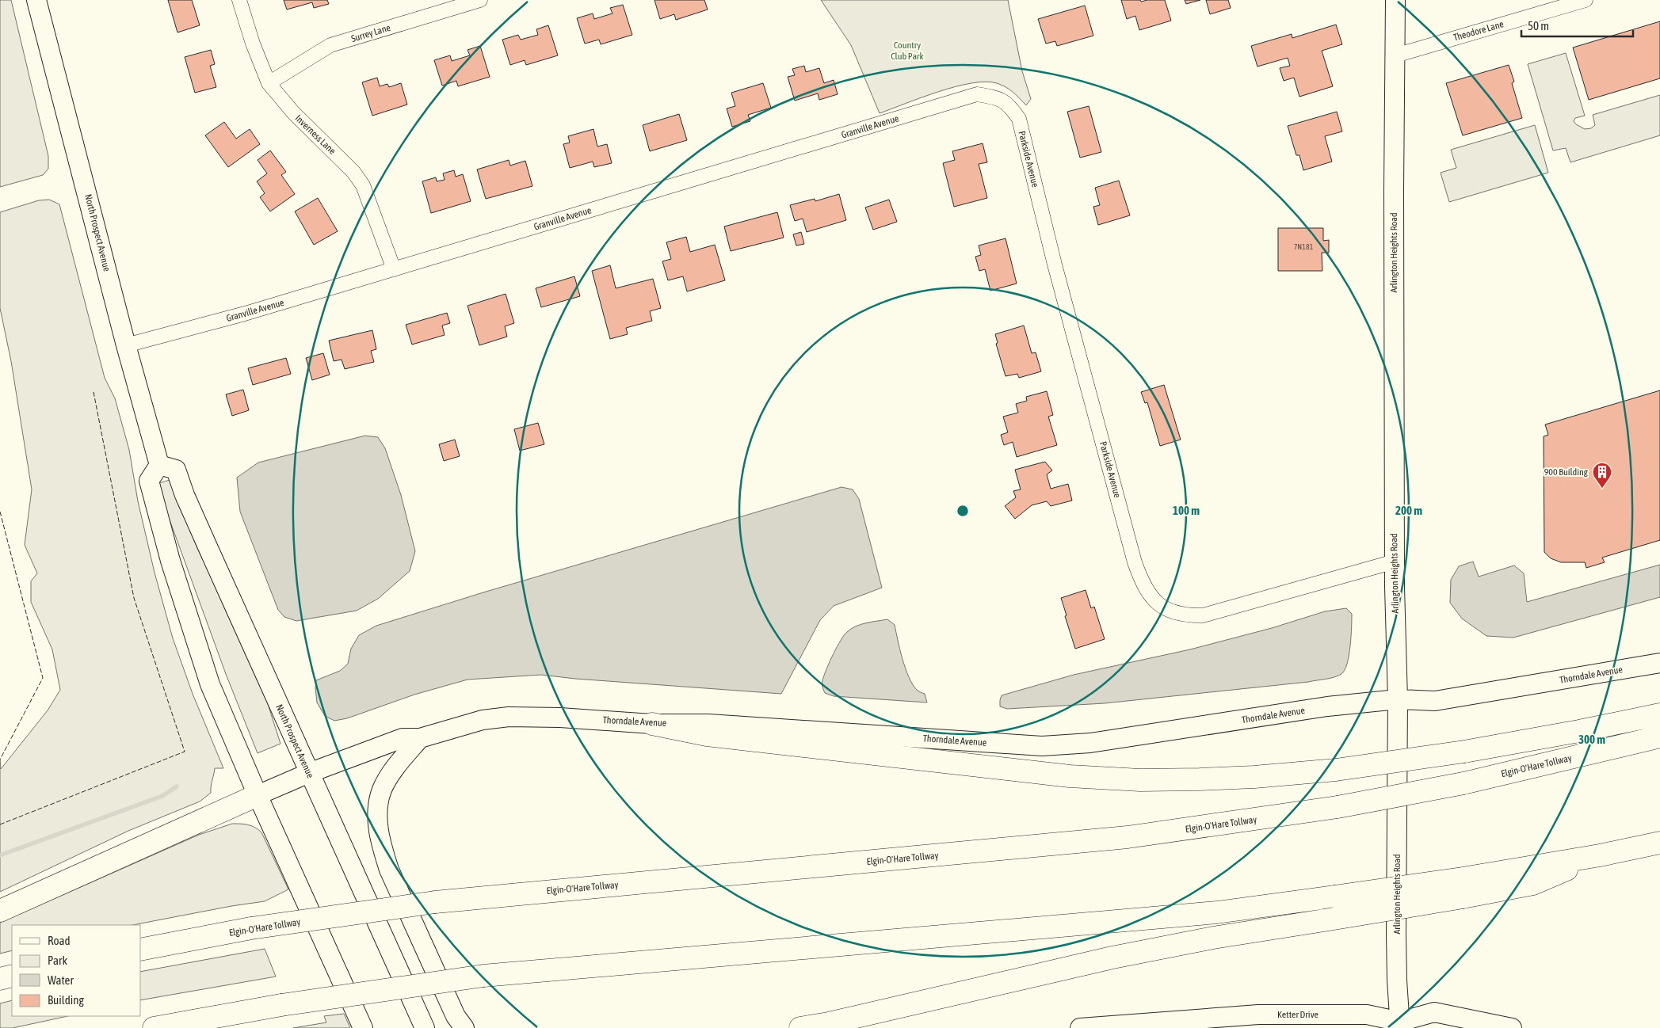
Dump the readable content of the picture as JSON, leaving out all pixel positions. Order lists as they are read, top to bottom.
{
  "streets": {
    "highway": ["Elgin-O'Hare Tollway"],
    "street": [
      "Theodore Lane",
      "Surrey Lane",
      "Granville Avenue",
      "Inverness Lane",
      "Parkside Avenue",
      "North Prospect Avenue",
      "Arlington Heights Road",
      "Thorndale Avenue",
      "Ketter Drive"
    ]
  },
  "crossings": [
    ["Theodore Lane", "Arlington Heights Road"],
    ["Surrey Lane", "Inverness Lane"],
    ["Granville Avenue", "Inverness Lane"],
    ["Granville Avenue", "Parkside Avenue"],
    ["Granville Avenue", "North Prospect Avenue"],
    ["Parkside Avenue", "Arlington Heights Road"],
    ["North Prospect Avenue", "Thorndale Avenue"],
    ["Arlington Heights Road", "Thorndale Avenue"],
    ["Arlington Heights Road", "Ketter Drive"]
  ],
  "parks": ["Country Club Park"],
  "places": {
    "building": ["900 Building"]
  },
  "house_numbers": ["7N181"],
  "legend": [
    "Road",
    "Park",
    "Water",
    "Building"
  ],
  "scale_bar": "50 m",
  "rings": ["100 m", "200 m", "300 m"]
}
